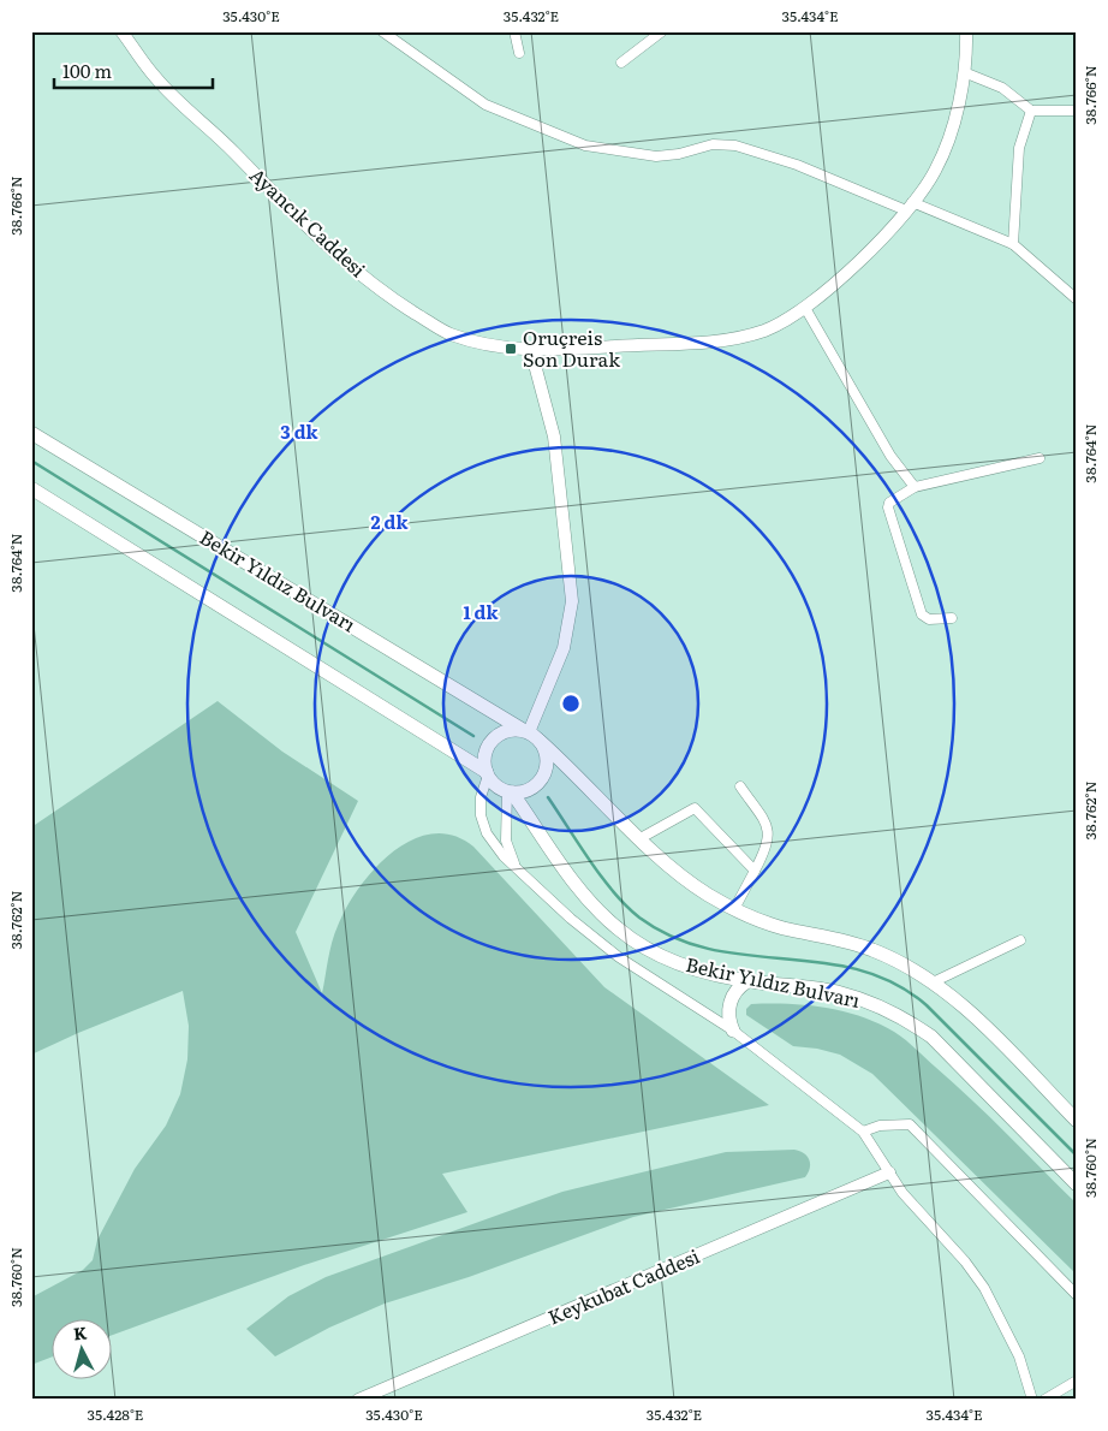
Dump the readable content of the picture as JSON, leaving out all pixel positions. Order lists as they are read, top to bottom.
{
  "streets": {
    "main road": ["Bekir Yıldız Bulvarı"],
    "street": ["Ayancık Caddesi", "Keykubat Caddesi"]
  },
  "places": {
    "transit": ["Oruçreis Son Durak"]
  },
  "scale_bar": "100 m",
  "north": "top",
  "coordinates": [
    "35.430°E",
    "35.432°E",
    "35.434°E",
    "38.766°N",
    "38.764°N",
    "38.762°N",
    "38.760°N",
    "35.428°E"
  ],
  "rings": ["3 dk", "2 dk", "1 dk"]
}
